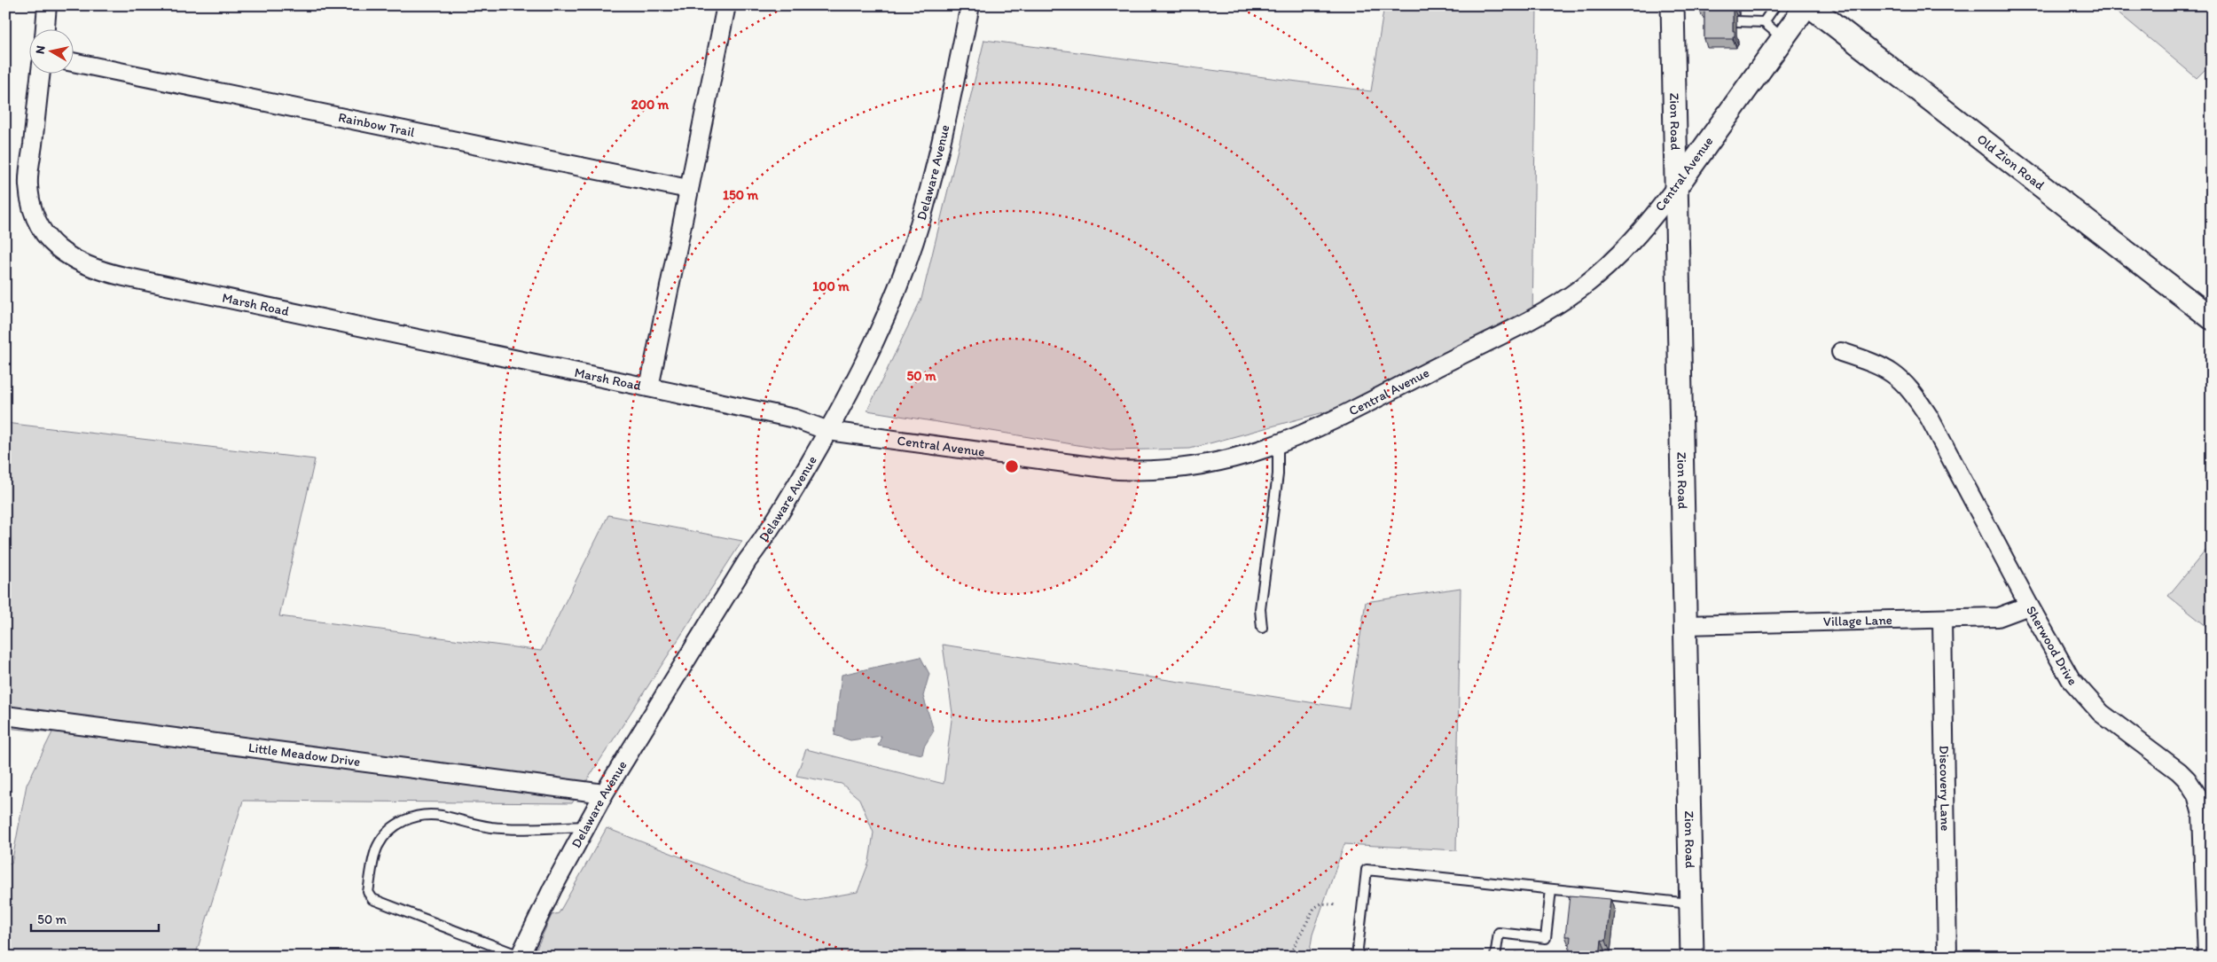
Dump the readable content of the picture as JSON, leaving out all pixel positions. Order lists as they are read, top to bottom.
{
  "streets": {
    "street": [
      "Zion Road",
      "Rainbow Trail",
      "Old Zion Road",
      "Delaware Avenue",
      "Central Avenue",
      "Marsh Road",
      "Village Lane",
      "Sherwood Drive",
      "Little Meadow Drive",
      "Discovery Lane"
    ]
  },
  "crossings": [
    ["Zion Road", "Central Avenue"],
    ["Zion Road", "Village Lane"],
    ["Rainbow Trail", "Marsh Road"],
    ["Old Zion Road", "Central Avenue"],
    ["Delaware Avenue", "Central Avenue"],
    ["Delaware Avenue", "Marsh Road"],
    ["Delaware Avenue", "Little Meadow Drive"],
    ["Central Avenue", "Marsh Road"],
    ["Village Lane", "Sherwood Drive"],
    ["Village Lane", "Discovery Lane"]
  ],
  "scale_bar": "50 m",
  "north": "left",
  "rings": [
    "200 m",
    "150 m",
    "100 m",
    "50 m"
  ]
}
